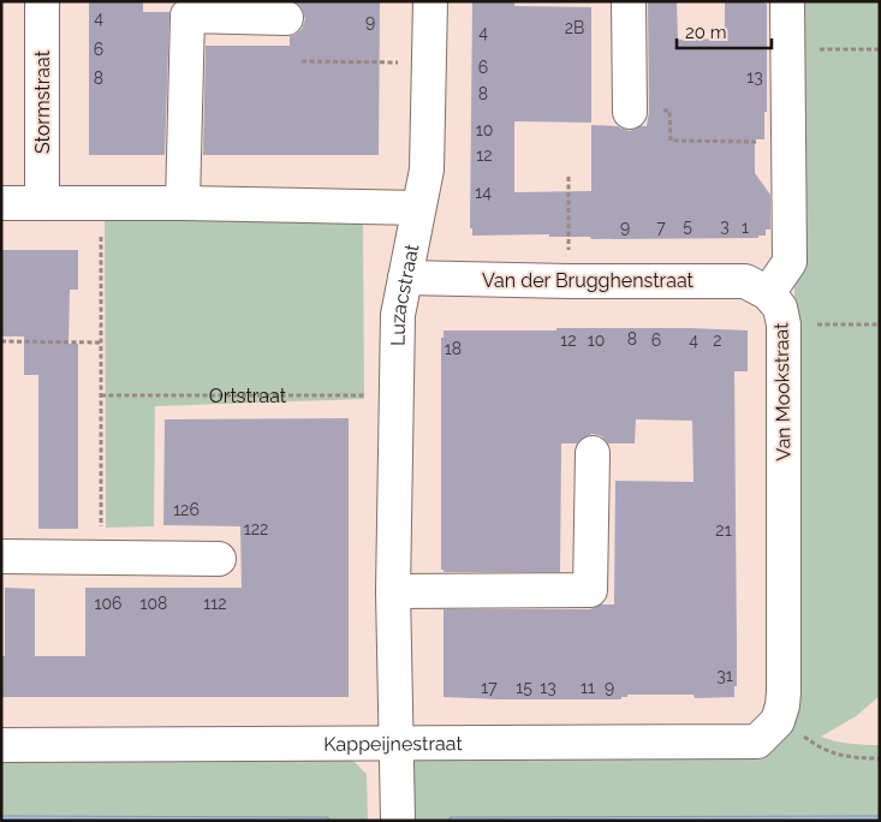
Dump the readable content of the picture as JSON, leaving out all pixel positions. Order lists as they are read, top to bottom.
{
  "streets": {
    "street": [
      "Stormstraat",
      "Van der Brugghenstraat",
      "Luzacstraat",
      "Van Mookstraat",
      "Kappeijnestraat"
    ],
    "path": ["Ortstraat"]
  },
  "crossings": [
    ["Van der Brugghenstraat", "Luzacstraat"],
    ["Van der Brugghenstraat", "Van Mookstraat"],
    ["Luzacstraat", "Ortstraat"],
    ["Luzacstraat", "Kappeijnestraat"],
    ["Van Mookstraat", "Kappeijnestraat"]
  ],
  "house_numbers": [
    "4",
    "9",
    "2B",
    "4",
    "6",
    "6",
    "13",
    "8",
    "8",
    "10",
    "12",
    "14",
    "5",
    "3",
    "9",
    "7",
    "1",
    "8",
    "12",
    "10",
    "6",
    "4",
    "2",
    "18",
    "126",
    "122",
    "21",
    "106",
    "108",
    "112",
    "31",
    "17",
    "15",
    "13",
    "11",
    "9"
  ],
  "scale_bar": "20 m"
}
